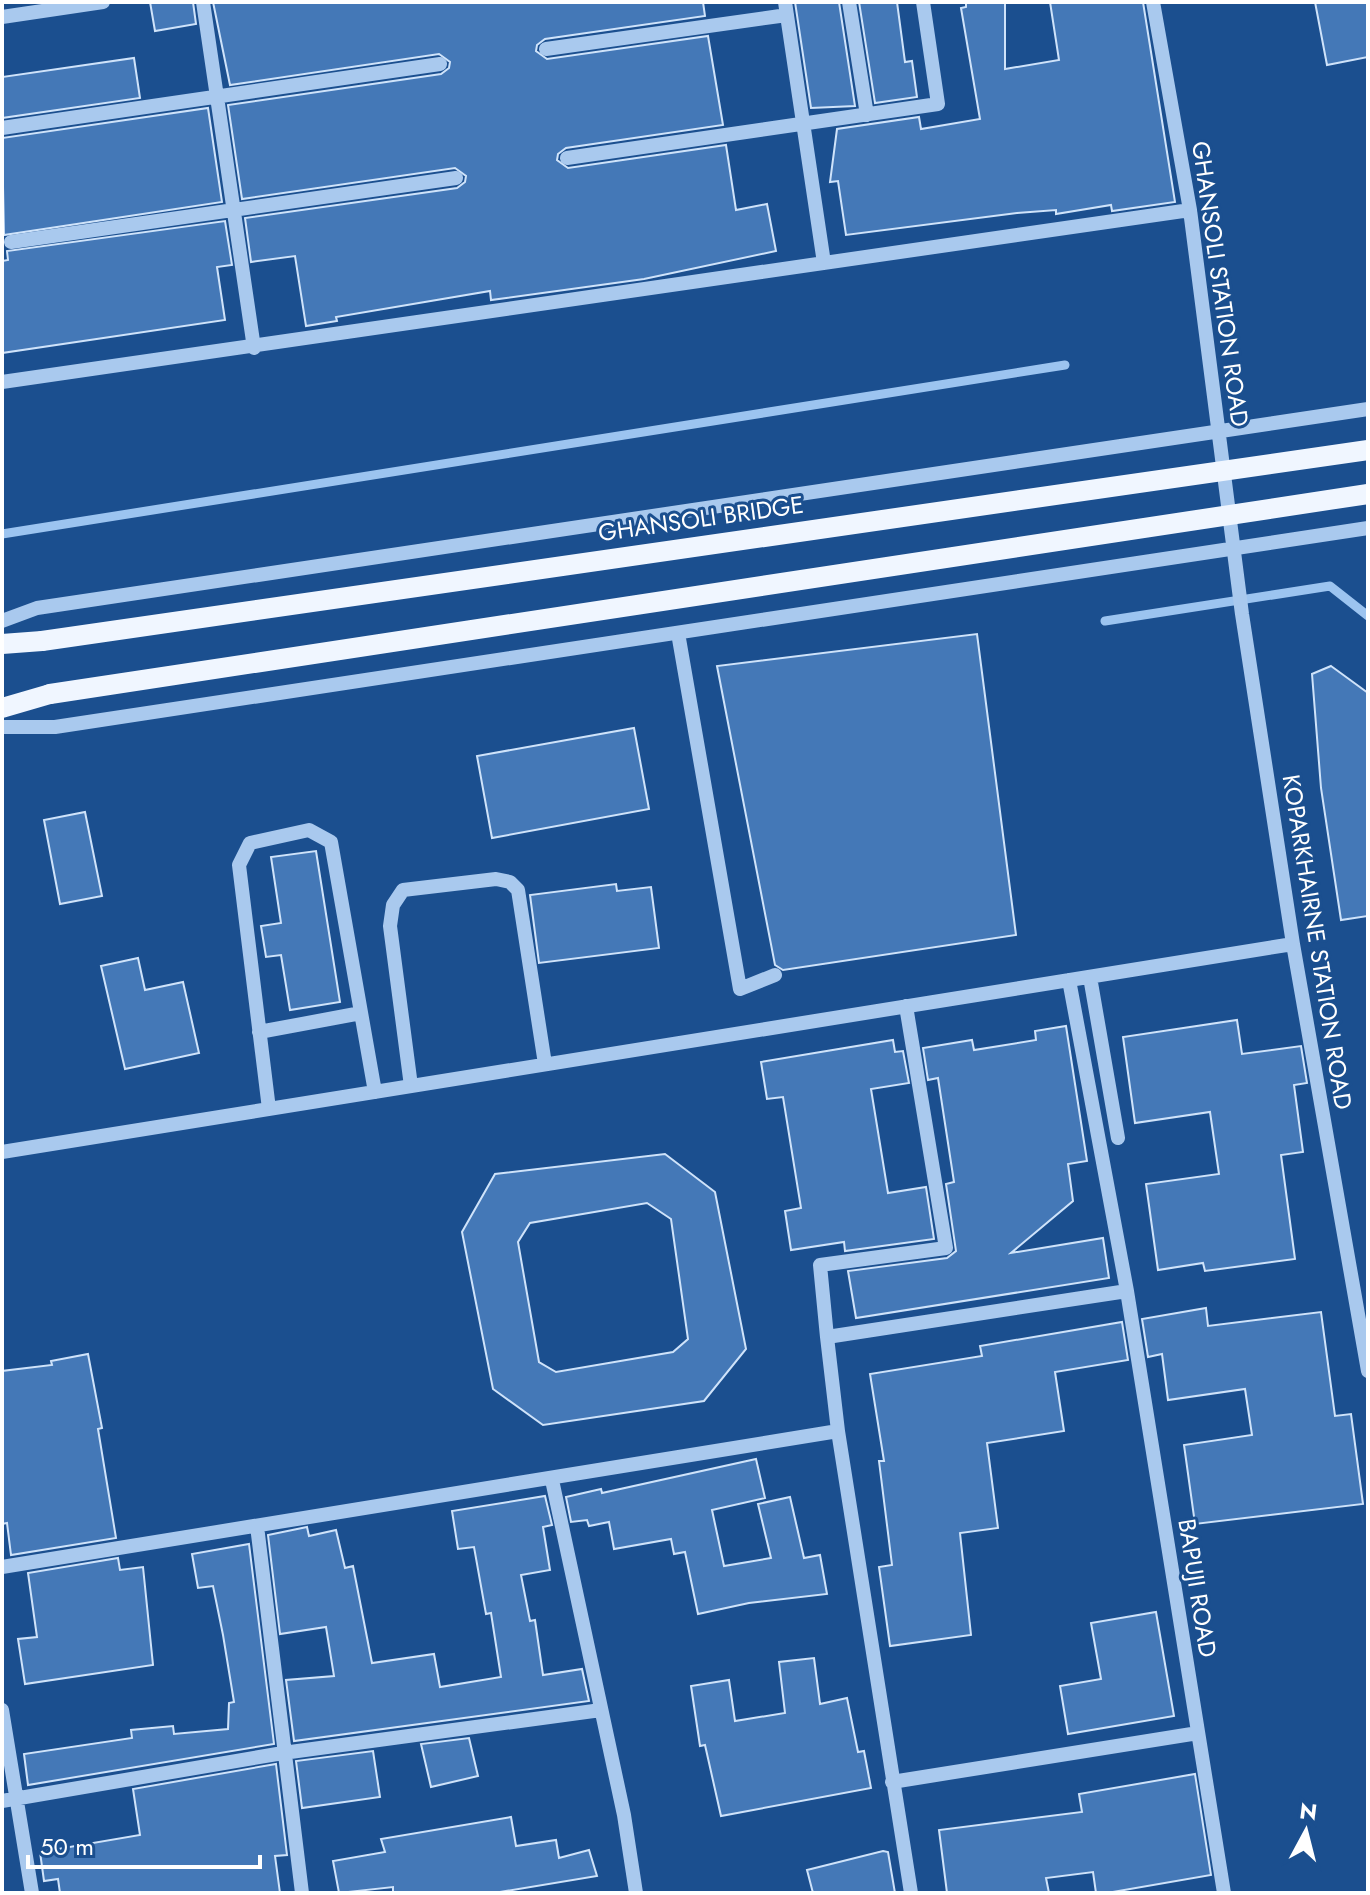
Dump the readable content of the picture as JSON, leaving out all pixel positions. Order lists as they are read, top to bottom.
{
  "streets": {
    "main road": ["GHANSOLI BRIDGE"],
    "street": ["GHANSOLI STATION ROAD", "KOPARKHAIRNE STATION ROAD", "BAPUJI ROAD"]
  },
  "crossings": [
    ["GHANSOLI STATION ROAD", "KOPARKHAIRNE STATION ROAD"]
  ],
  "scale_bar": "50 m",
  "north": "top"
}
